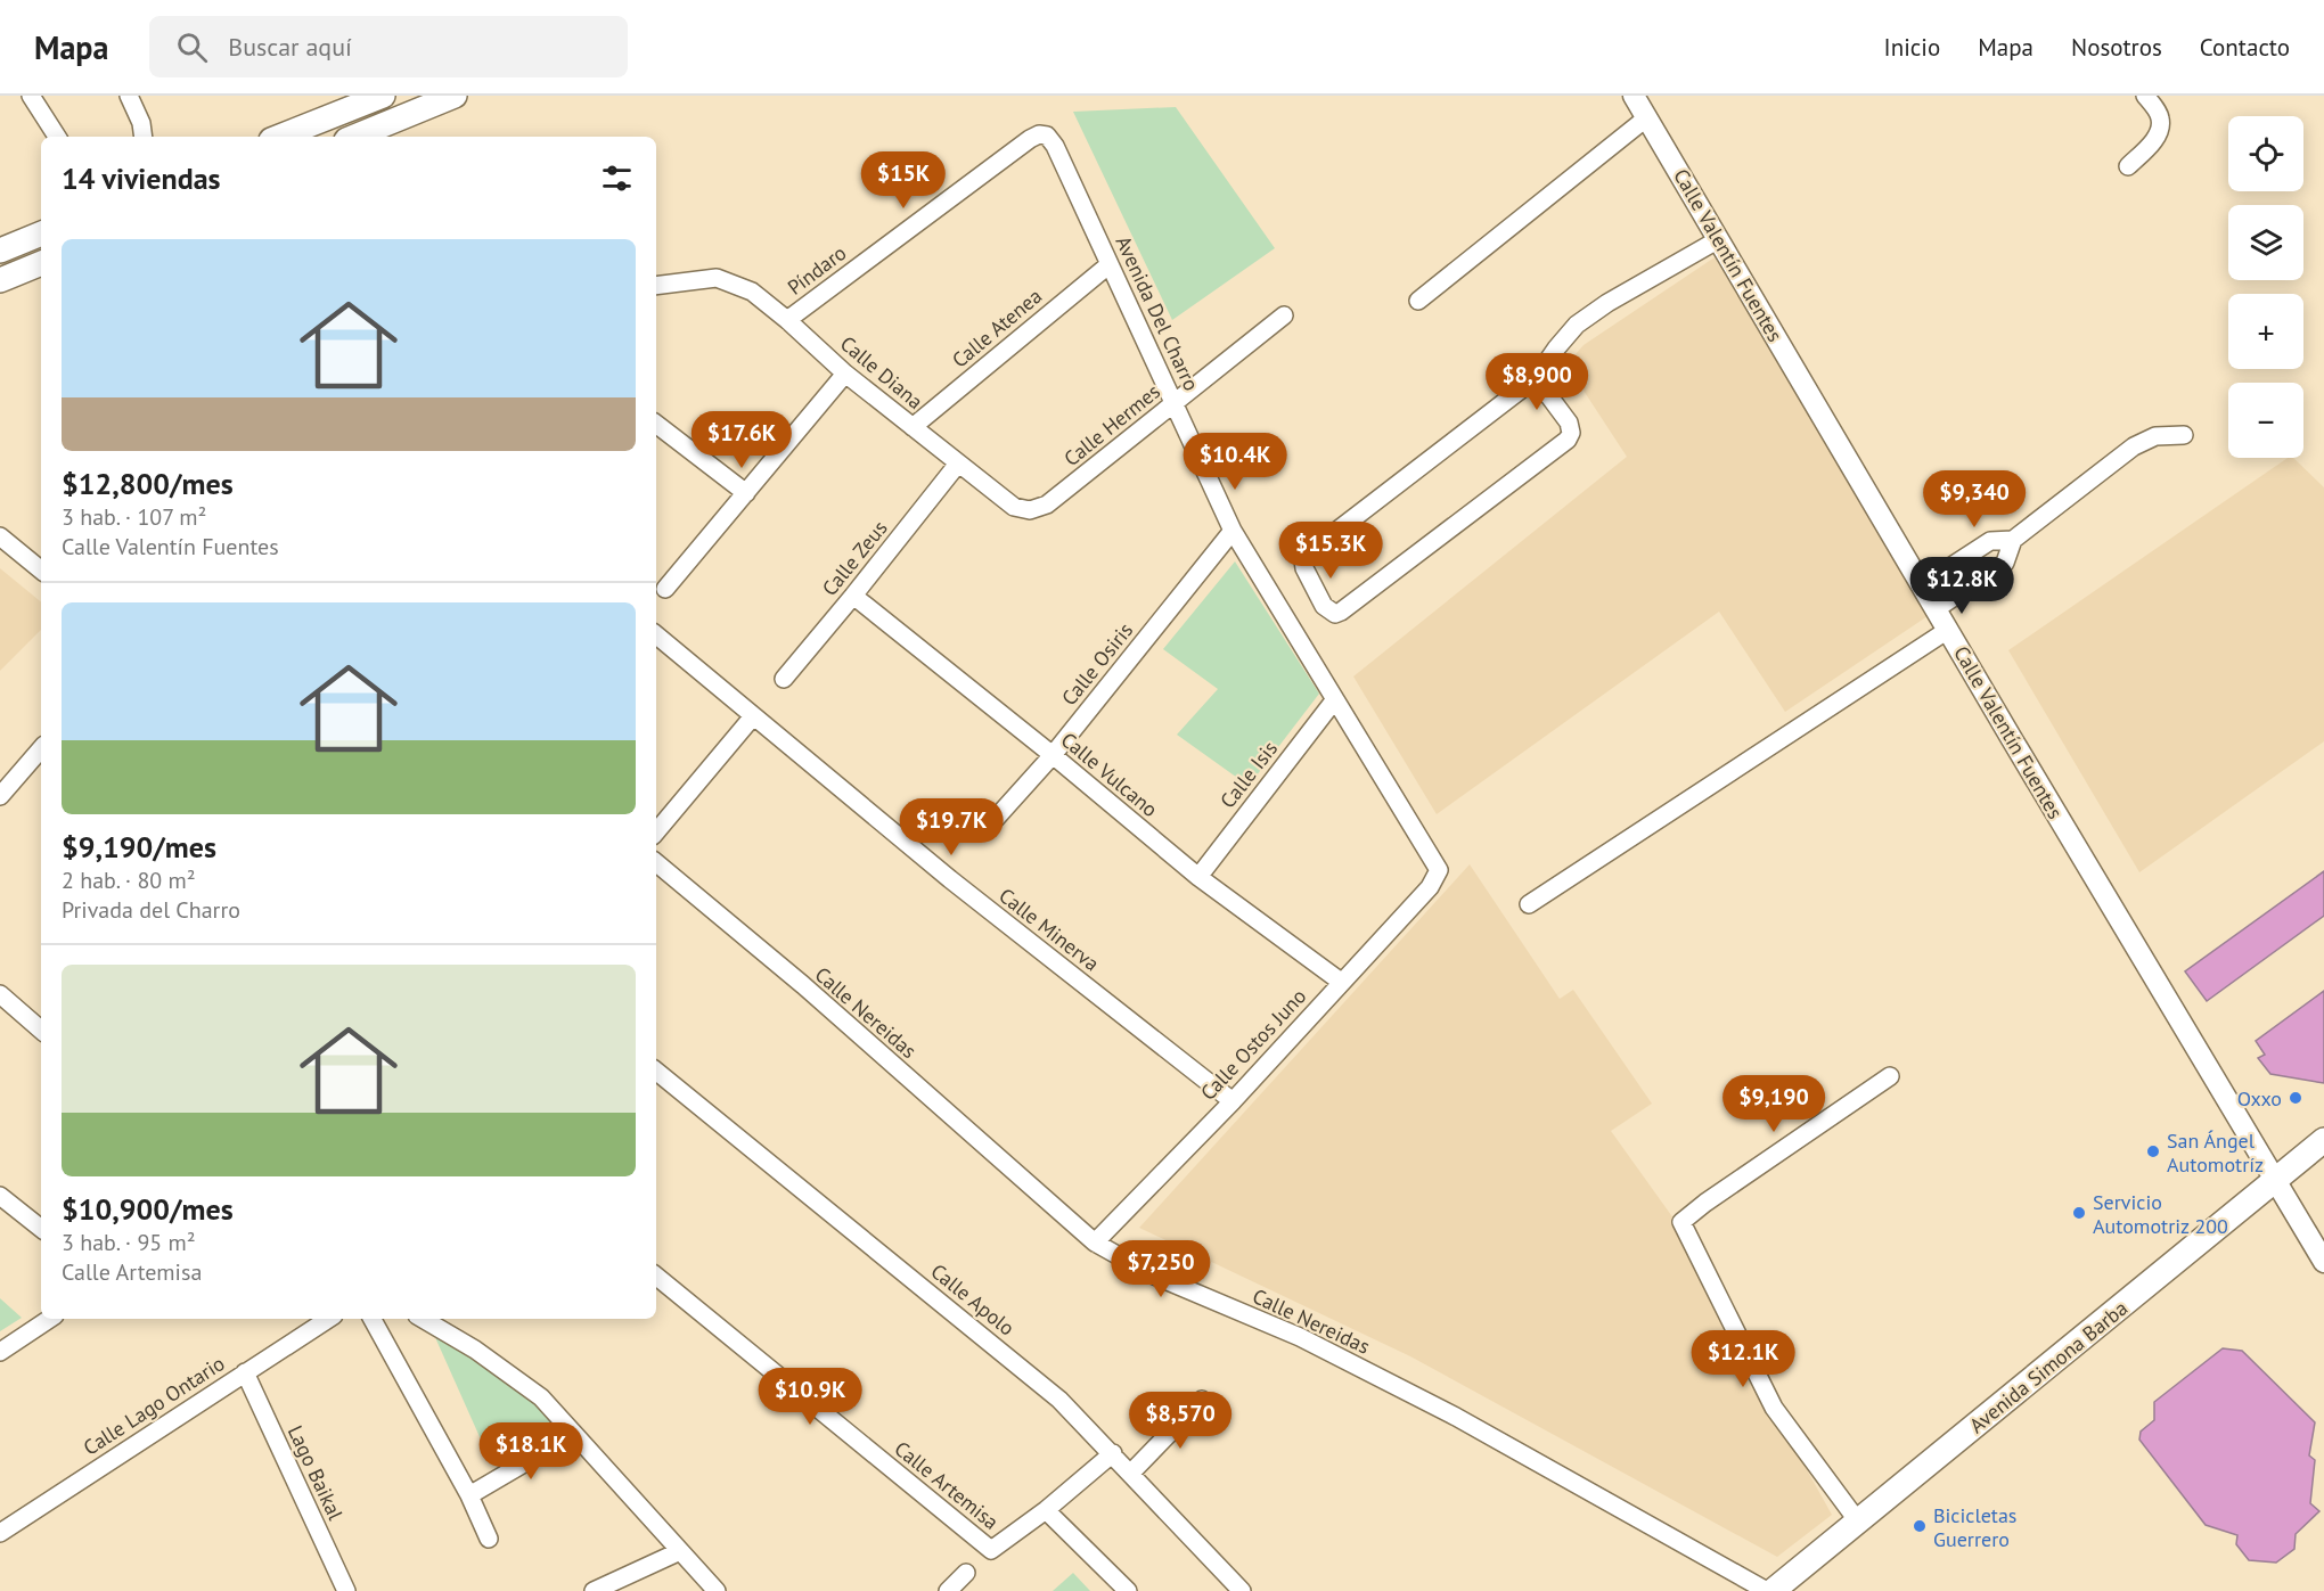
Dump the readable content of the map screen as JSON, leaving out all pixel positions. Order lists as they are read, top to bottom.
{
  "streets": {
    "main road": ["Avenida Simona Barba"],
    "street": [
      "Calle Valentín Fuentes",
      "Píndaro",
      "Avenida Del Charro",
      "Calle Atenea",
      "Calle Diana",
      "Calle Hermes",
      "Calle Zeus",
      "Calle Osiris",
      "Calle Vulcano",
      "Calle Isis",
      "Calle Minerva",
      "Calle Nereidas",
      "Calle Ostos Juno",
      "Calle Apolo",
      "Calle Lago Ontario",
      "Lago Baikal",
      "Calle Artemisa"
    ]
  },
  "crossings": [
    ["Calle Valentín Fuentes", "Avenida Simona Barba"],
    ["Píndaro", "Avenida Del Charro"],
    ["Píndaro", "Calle Diana"],
    ["Avenida Del Charro", "Calle Atenea"],
    ["Avenida Del Charro", "Calle Hermes"],
    ["Avenida Del Charro", "Calle Osiris"],
    ["Avenida Del Charro", "Calle Isis"],
    ["Avenida Del Charro", "Calle Ostos Juno"],
    ["Calle Atenea", "Calle Diana"],
    ["Calle Diana", "Calle Hermes"],
    ["Calle Diana", "Calle Zeus"],
    ["Calle Zeus", "Calle Vulcano"],
    ["Calle Osiris", "Calle Vulcano"],
    ["Calle Vulcano", "Calle Isis"],
    ["Calle Vulcano", "Calle Ostos Juno"],
    ["Calle Minerva", "Calle Ostos Juno"],
    ["Calle Nereidas", "Calle Ostos Juno"],
    ["Calle Lago Ontario", "Lago Baikal"]
  ],
  "places": [
    "Oxxo",
    "San Ángel Automotríz",
    "Servicio Automotriz 200",
    "Bicicletas Guerrero"
  ],
  "page": {
    "header": "Mapa",
    "search": "Buscar aquí",
    "nav": [
      "Inicio",
      "Mapa",
      "Nosotros",
      "Contacto"
    ],
    "map_buttons": ["+", "−"],
    "heading": "14 viviendas",
    "price": [
      "$15K",
      "$8,900",
      "$17.6K",
      "$10.4K",
      "$9,340",
      "$15.3K",
      "$12.8K",
      "$19.7K",
      "$9,190",
      "$7,250",
      "$12.1K",
      "$10.9K",
      "$8,570",
      "$18.1K"
    ],
    "list": [
      {
        "name": "$12,800/mes",
        "note": "3 hab. · 107 m² · Calle Valentín Fuentes"
      },
      {
        "name": "$9,190/mes",
        "note": "2 hab. · 80 m² · Privada del Charro"
      },
      {
        "name": "$10,900/mes",
        "note": "3 hab. · 95 m² · Calle Artemisa"
      }
    ]
  }
}
